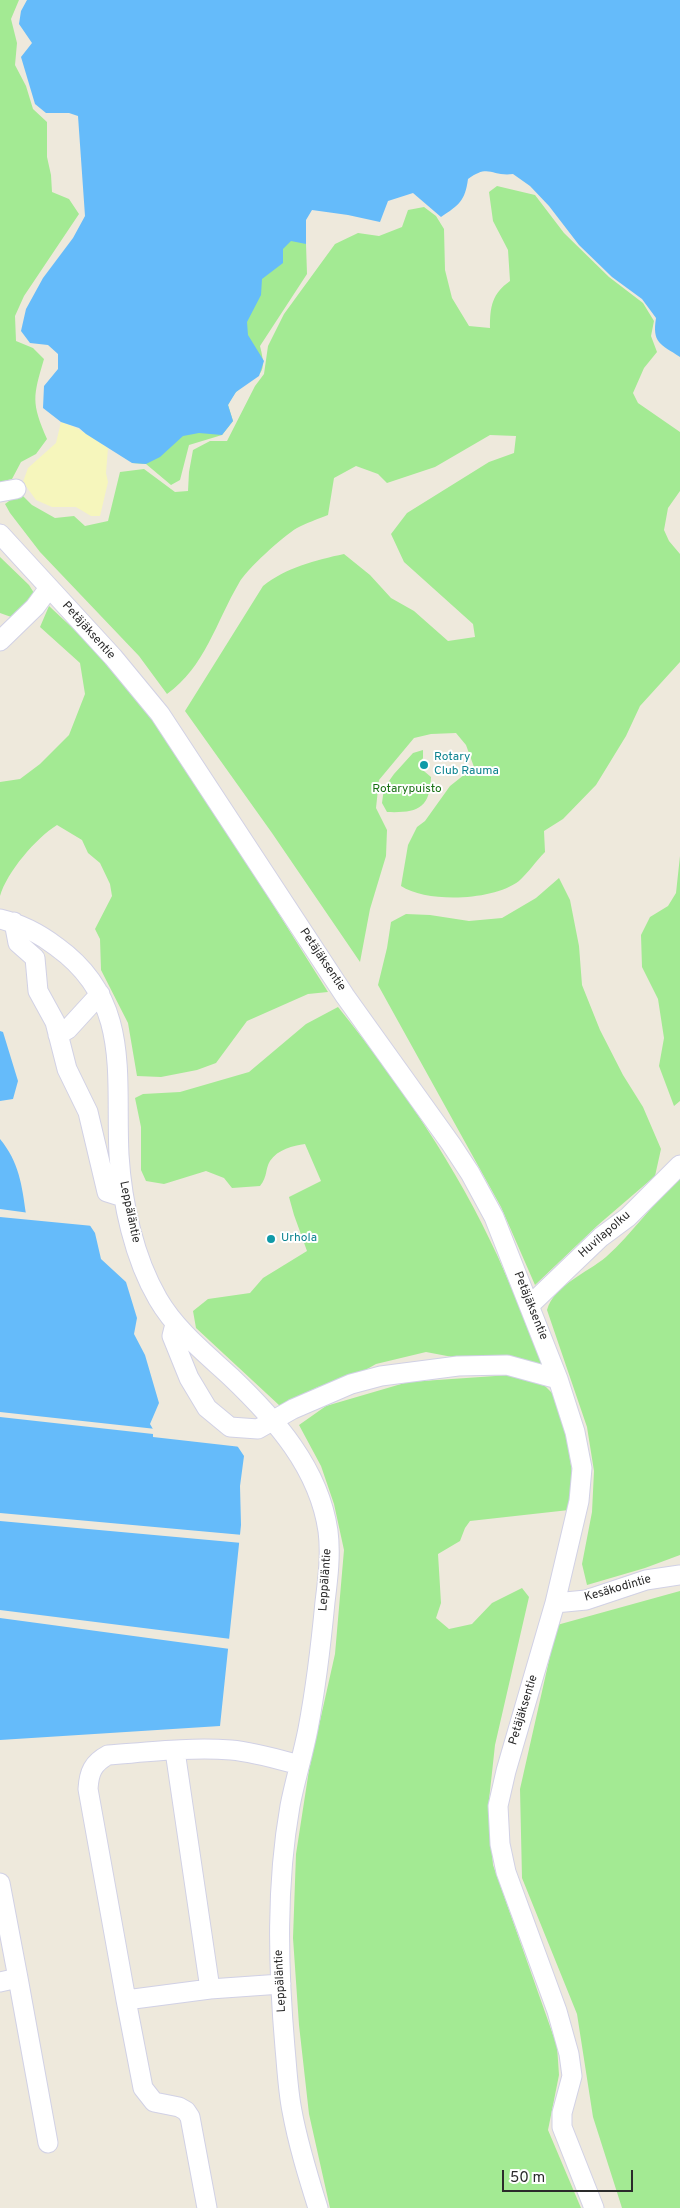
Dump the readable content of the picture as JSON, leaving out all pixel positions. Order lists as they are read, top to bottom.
{
  "streets": {
    "street": [
      "Petäjäksentie",
      "Leppäläntie",
      "Huvilapolku",
      "Kesäkodintie"
    ]
  },
  "crossings": [
    ["Petäjäksentie", "Huvilapolku"],
    ["Petäjäksentie", "Kesäkodintie"]
  ],
  "parks": ["Rotarypuisto"],
  "places": ["Rotary Club Rauma", "Urhola"],
  "scale_bar": "50 m"
}
